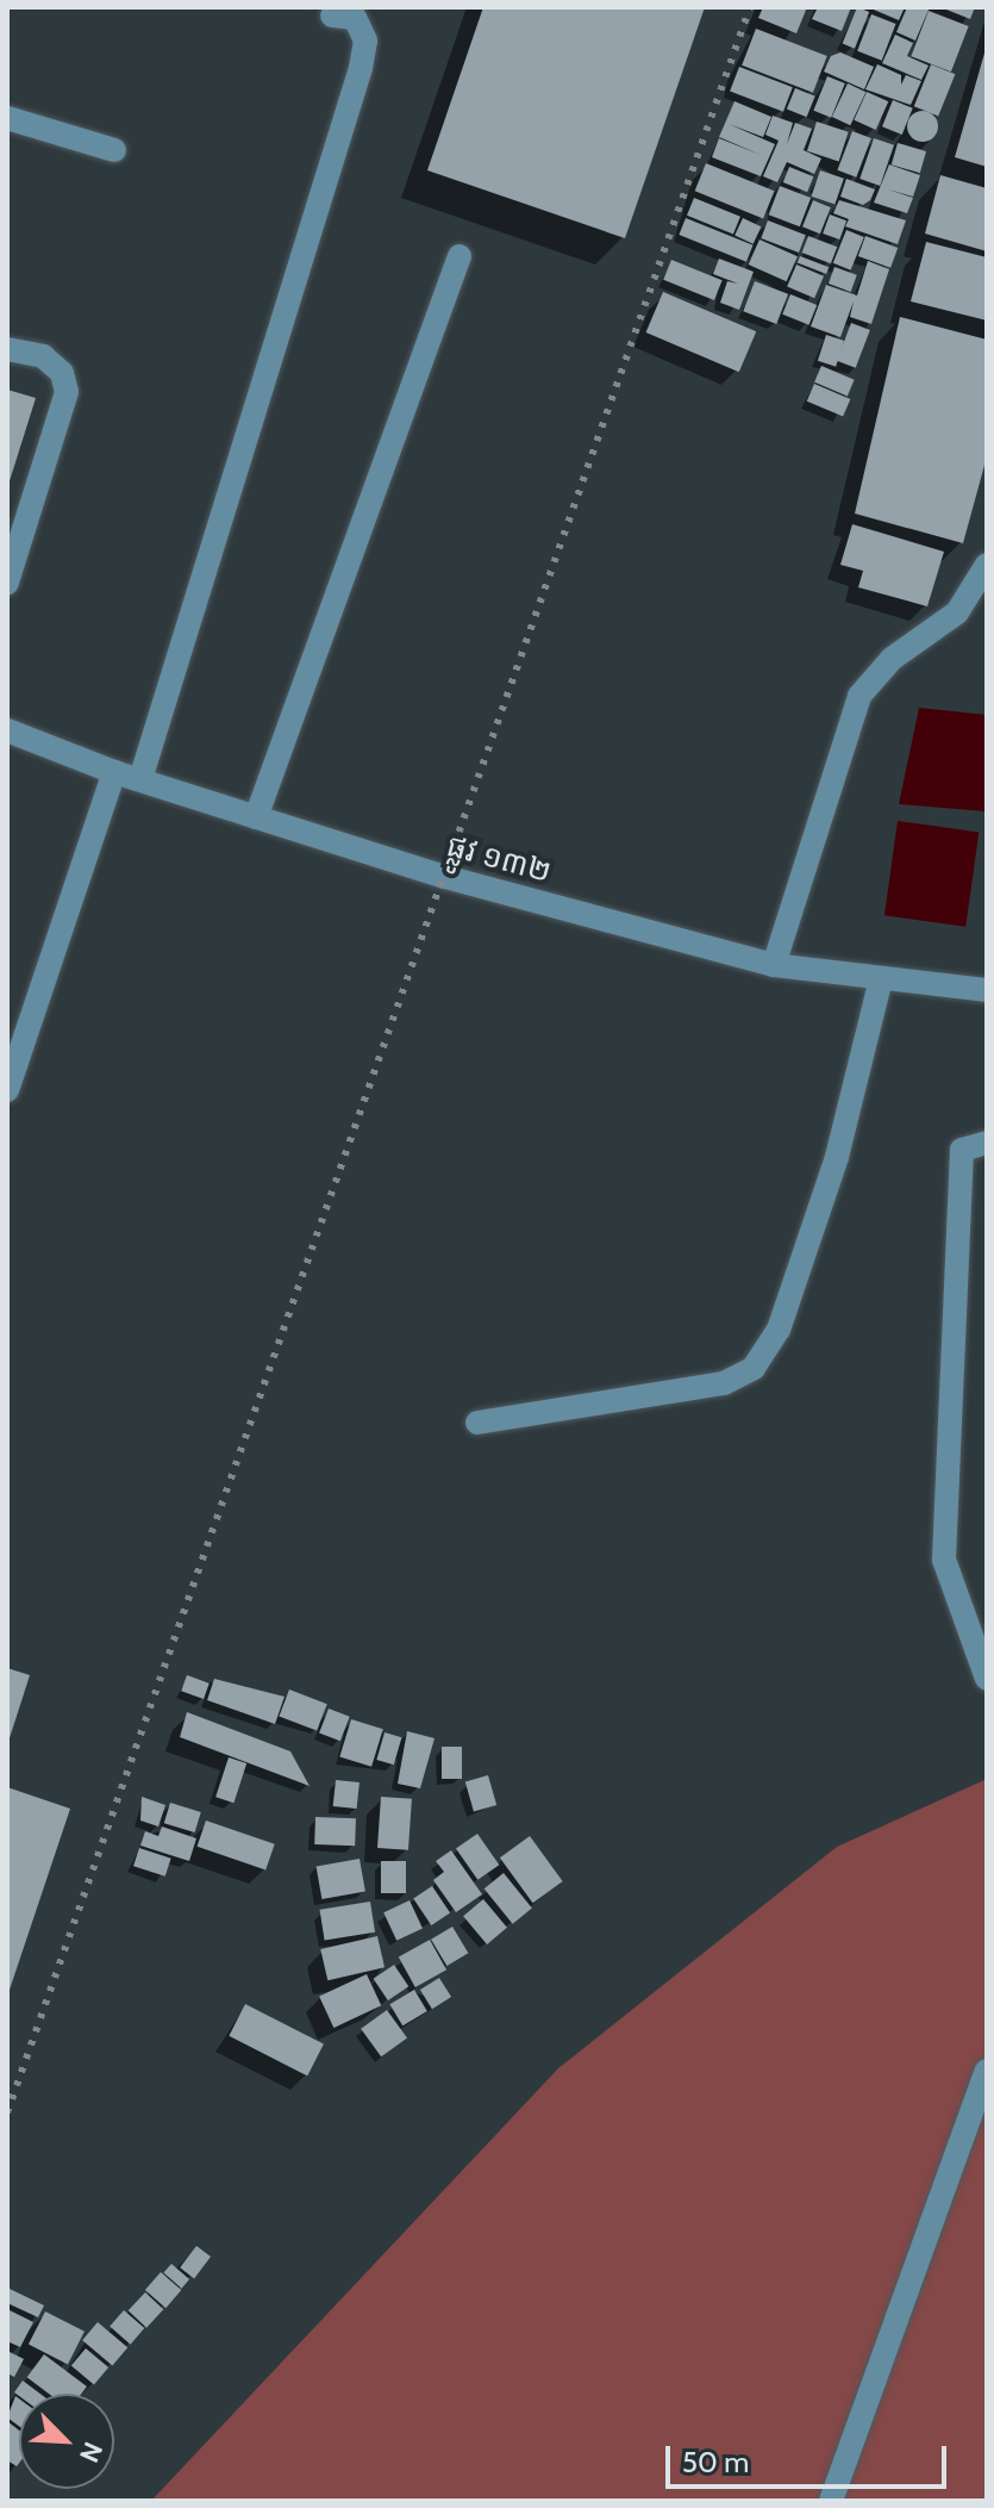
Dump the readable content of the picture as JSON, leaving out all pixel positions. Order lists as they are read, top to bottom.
{
  "streets": {
    "street": ["ផ្លូវ ១៣២"]
  },
  "scale_bar": "50 m",
  "north": "bottom right"
}
